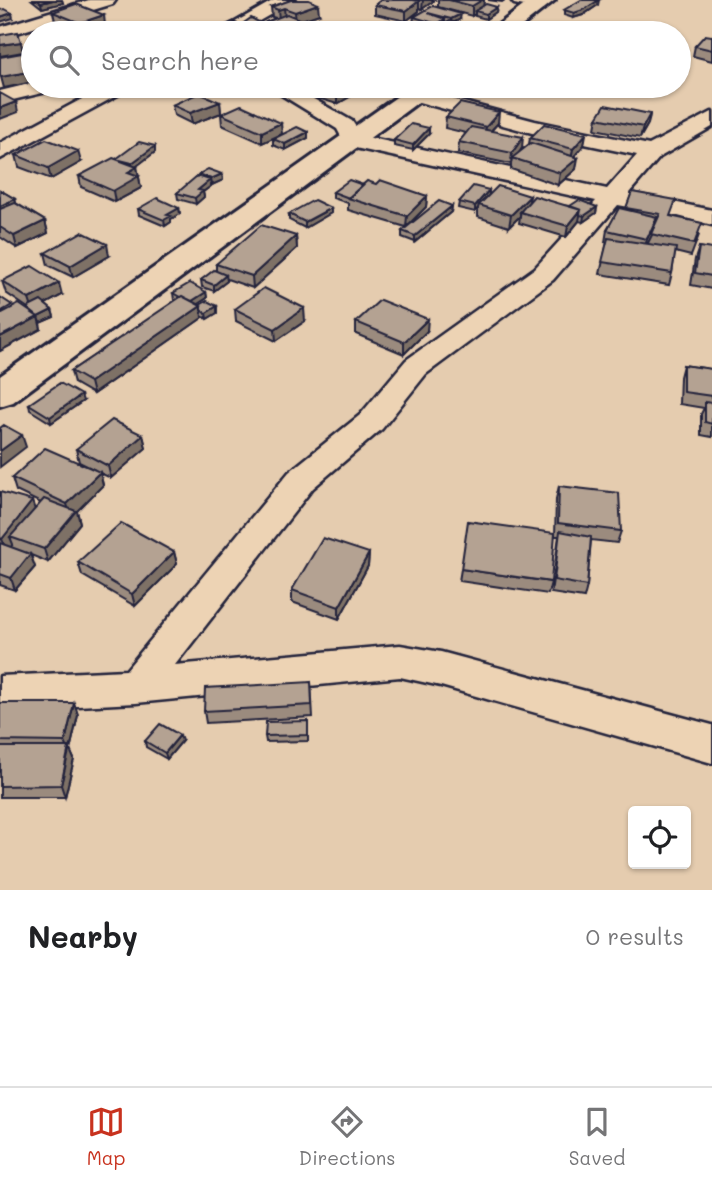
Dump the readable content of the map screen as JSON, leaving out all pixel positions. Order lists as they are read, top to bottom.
{
  "page": {
    "search": "Search here",
    "heading": ["Nearby", "0 results"],
    "nav": ["Map", "Directions", "Saved"]
  }
}
